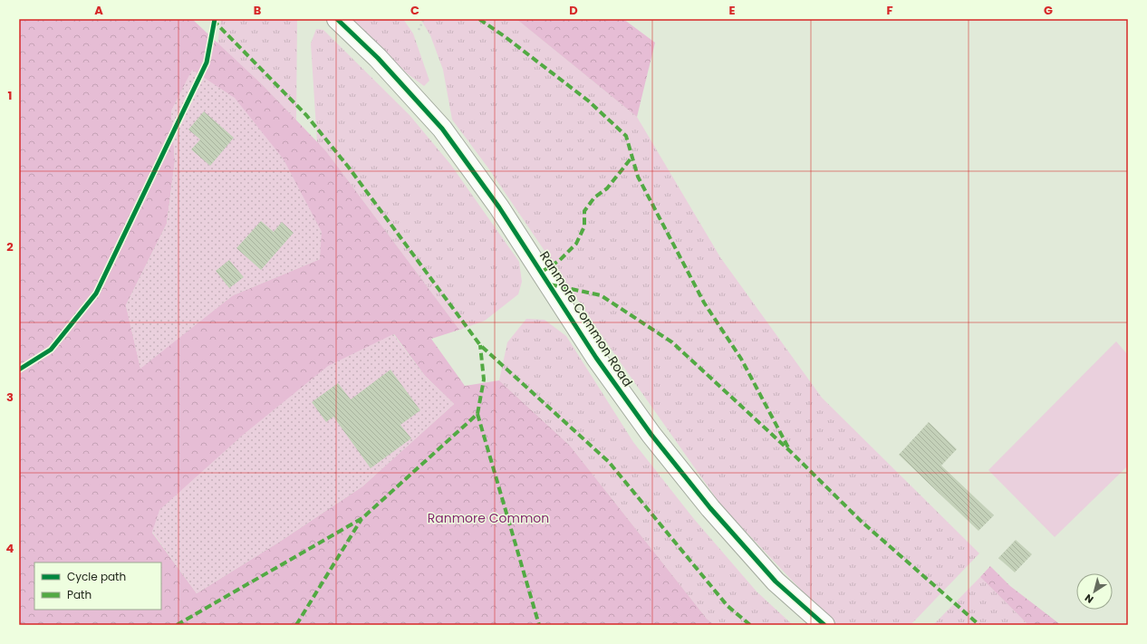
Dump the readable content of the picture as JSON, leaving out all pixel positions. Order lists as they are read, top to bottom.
{
  "streets": {
    "street": ["Ranmore Common Road"]
  },
  "parks": ["Ranmore Common"],
  "legend": ["Cycle path", "Path"],
  "north": "bottom left",
  "grid": {
    "columns": [
      "A",
      "B",
      "C",
      "D",
      "E",
      "F",
      "G"
    ],
    "rows": [
      "1",
      "2",
      "3",
      "4"
    ]
  }
}
